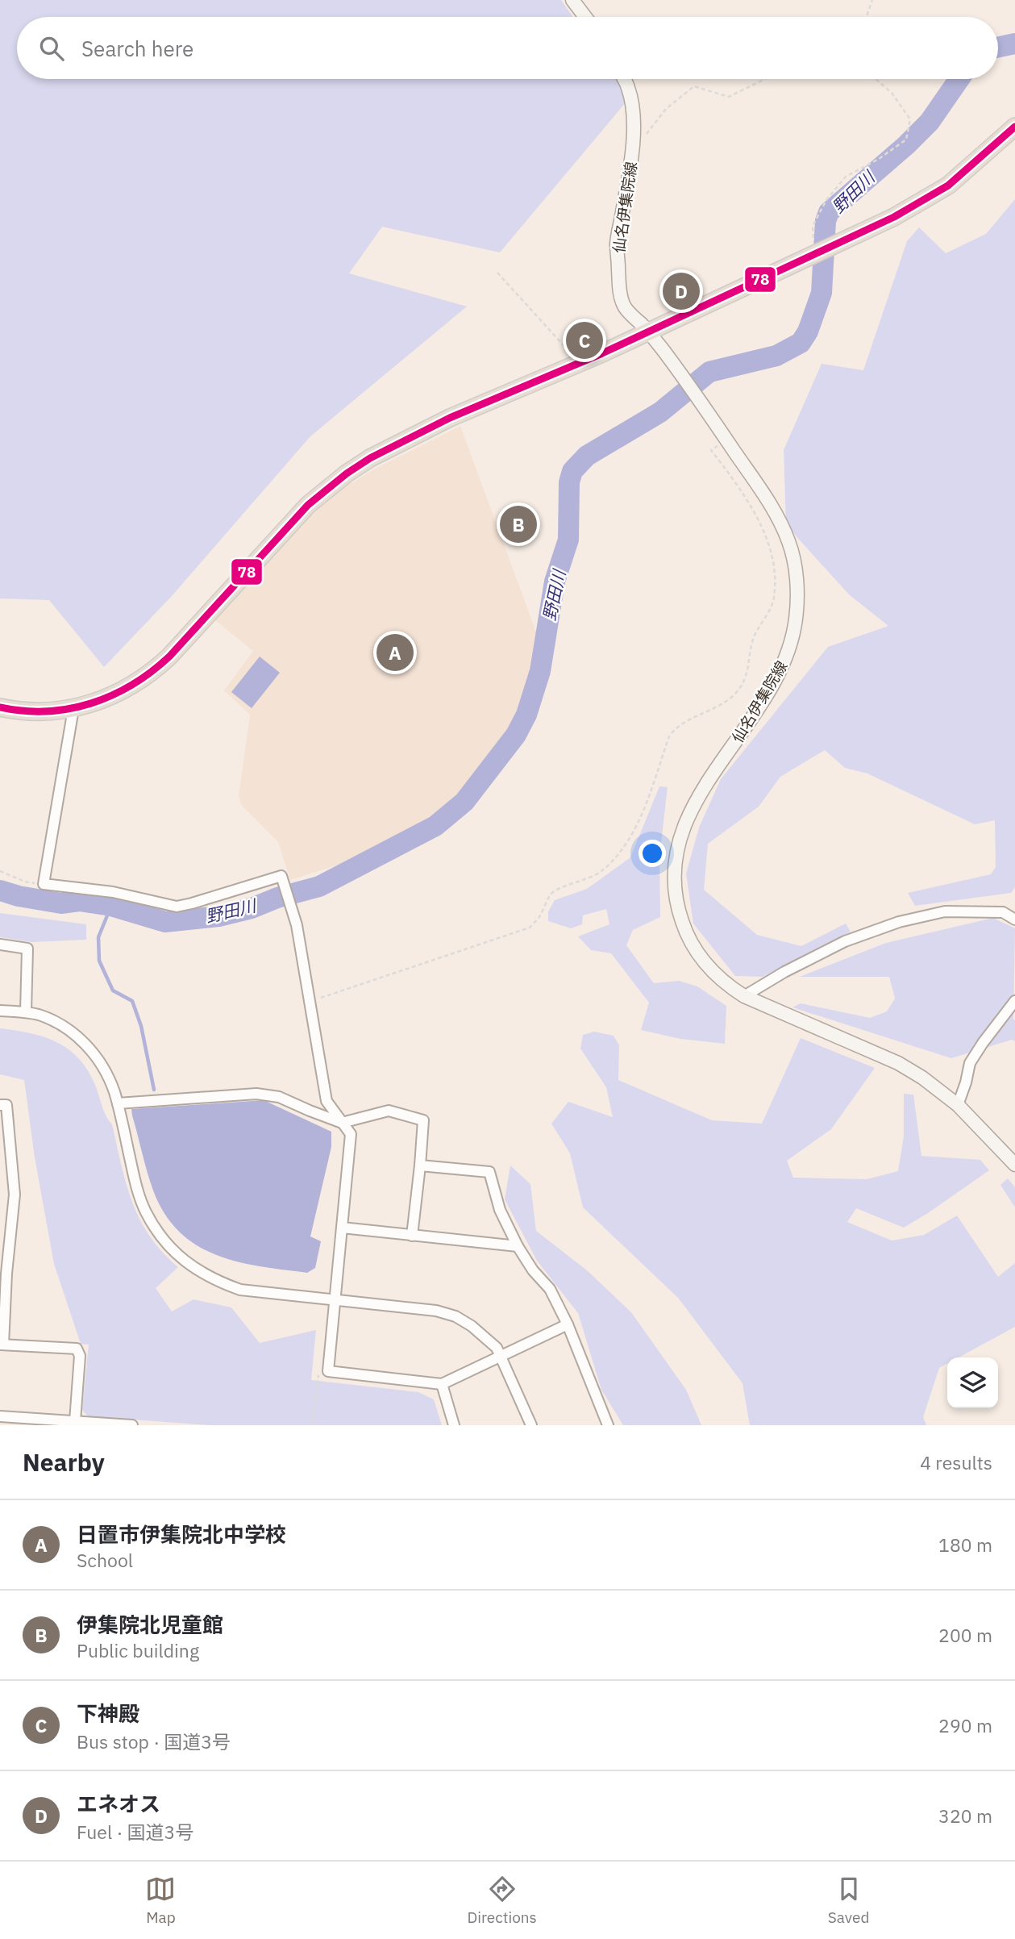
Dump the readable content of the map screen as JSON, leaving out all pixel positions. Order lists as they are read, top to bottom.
{
  "streets": {
    "main road": ["仙名伊集院線"]
  },
  "water": ["野田川"],
  "lines": ["transit line 78"],
  "page": {
    "search": "Search here",
    "pins": [
      "D",
      "C",
      "B",
      "A"
    ],
    "heading": ["Nearby", "4 results"],
    "list": [
      {
        "mark": "A",
        "name": "日置市伊集院北中学校",
        "note": "School",
        "value": "180 m"
      },
      {
        "mark": "B",
        "name": "伊集院北児童館",
        "note": "Public building",
        "value": "200 m"
      },
      {
        "mark": "C",
        "name": "下神殿",
        "note": "Bus stop · 国道3号",
        "value": "290 m"
      },
      {
        "mark": "D",
        "name": "エネオス",
        "note": "Fuel · 国道3号",
        "value": "320 m"
      }
    ],
    "nav": ["Map", "Directions", "Saved"]
  }
}
